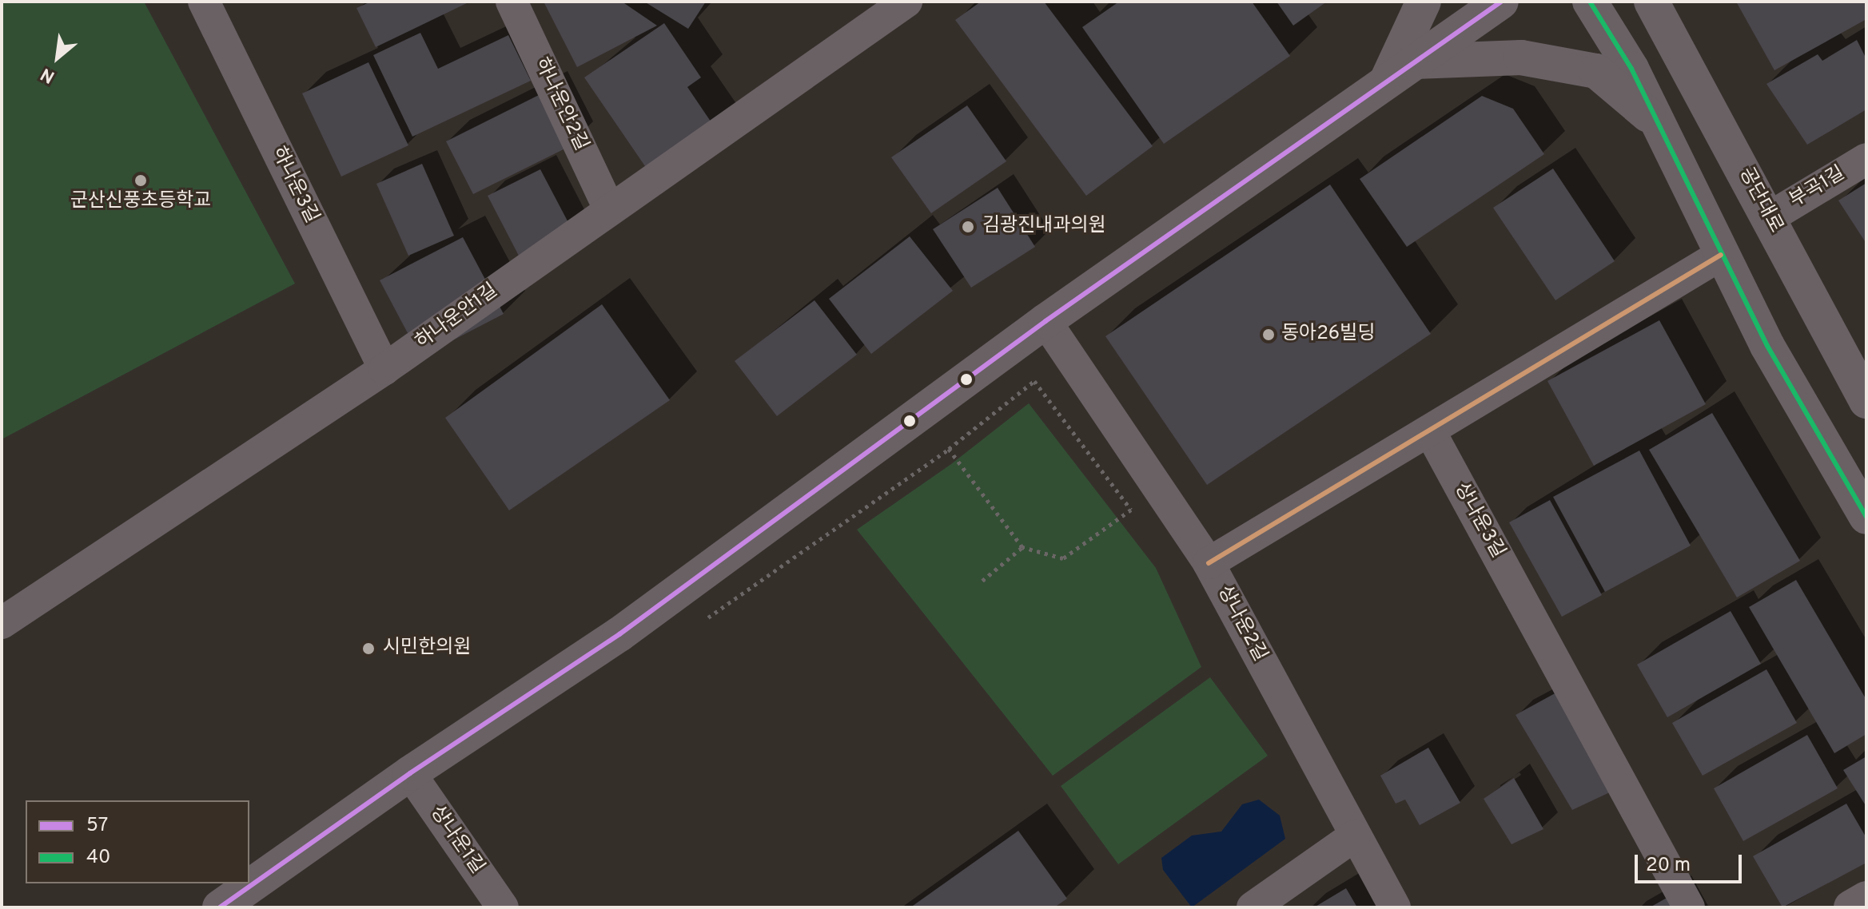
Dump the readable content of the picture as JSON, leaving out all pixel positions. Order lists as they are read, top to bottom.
{
  "streets": {
    "street": [
      "하나운안2길",
      "하나운3길",
      "부곡1길",
      "공단대로",
      "하나운안1길",
      "상나운3길",
      "상나운2길",
      "상나운1길"
    ]
  },
  "crossings": [
    ["하나운안2길", "하나운안1길"],
    ["하나운3길", "하나운안1길"],
    ["부곡1길", "공단대로"]
  ],
  "places": [
    "군산신풍초등학교",
    "김광진내과의원",
    "동아26빌딩",
    "시민한의원"
  ],
  "lines": ["transit line 57", "transit line 40"],
  "legend": ["57", "40"],
  "scale_bar": "20 m",
  "north": "bottom left"
}
